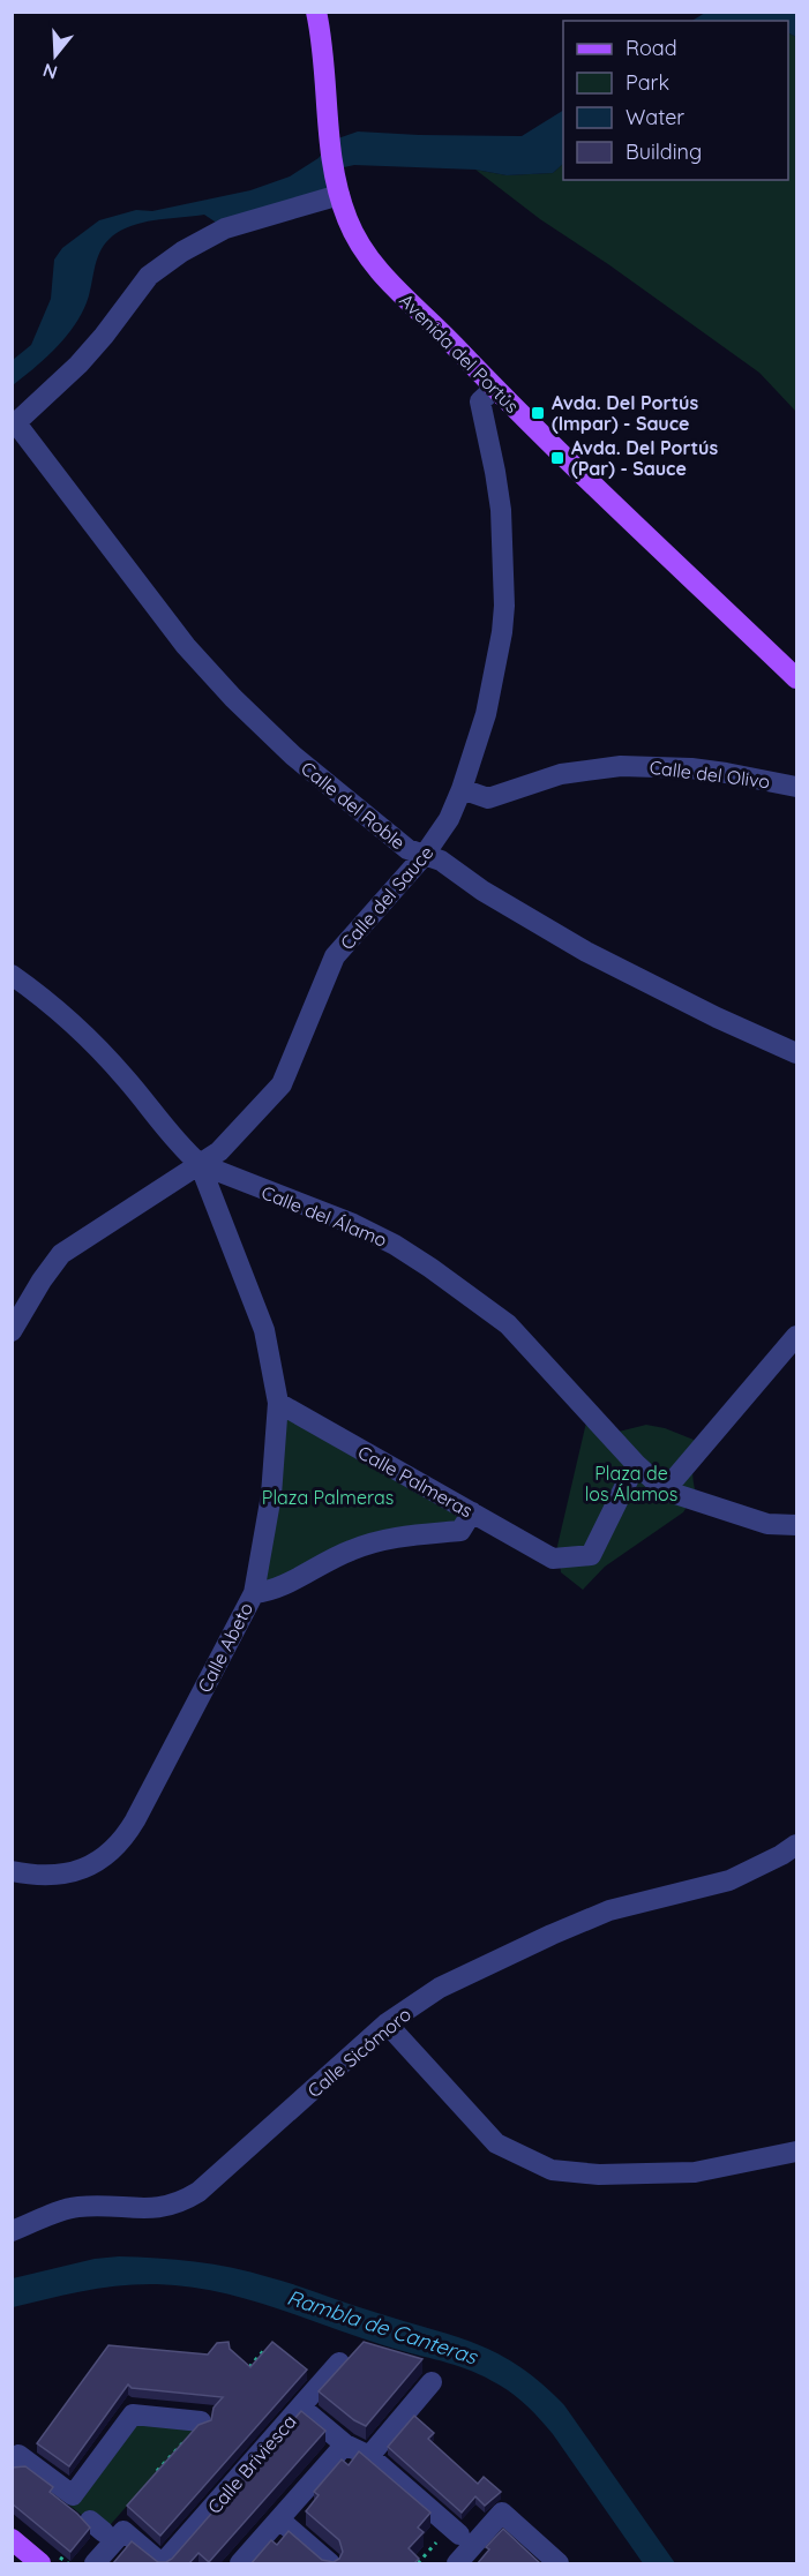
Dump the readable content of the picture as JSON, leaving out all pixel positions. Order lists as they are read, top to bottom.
{
  "streets": {
    "main road": ["Avenida del Portús"],
    "street": [
      "Calle del Olivo",
      "Calle del Roble",
      "Calle del Sauce",
      "Calle del Álamo",
      "Calle Palmeras",
      "Calle Abeto",
      "Calle Sicómoro",
      "Calle Briviesca"
    ]
  },
  "crossings": [
    ["Avenida del Portús", "Calle del Sauce"],
    ["Calle del Olivo", "Calle del Sauce"],
    ["Calle del Roble", "Calle del Sauce"],
    ["Calle del Sauce", "Calle del Álamo"],
    ["Calle del Sauce", "Calle Abeto"],
    ["Calle del Álamo", "Calle Palmeras"],
    ["Calle del Álamo", "Calle Abeto"],
    ["Calle Palmeras", "Calle Abeto"]
  ],
  "water": ["Rambla de Canteras"],
  "parks": ["Plaza de los Álamos", "Plaza Palmeras"],
  "places": {
    "transit": ["Avda. Del Portús (Impar) - Sauce", "Avda. Del Portús (Par) - Sauce"]
  },
  "legend": [
    "Road",
    "Park",
    "Water",
    "Building"
  ],
  "north": "bottom"
}
